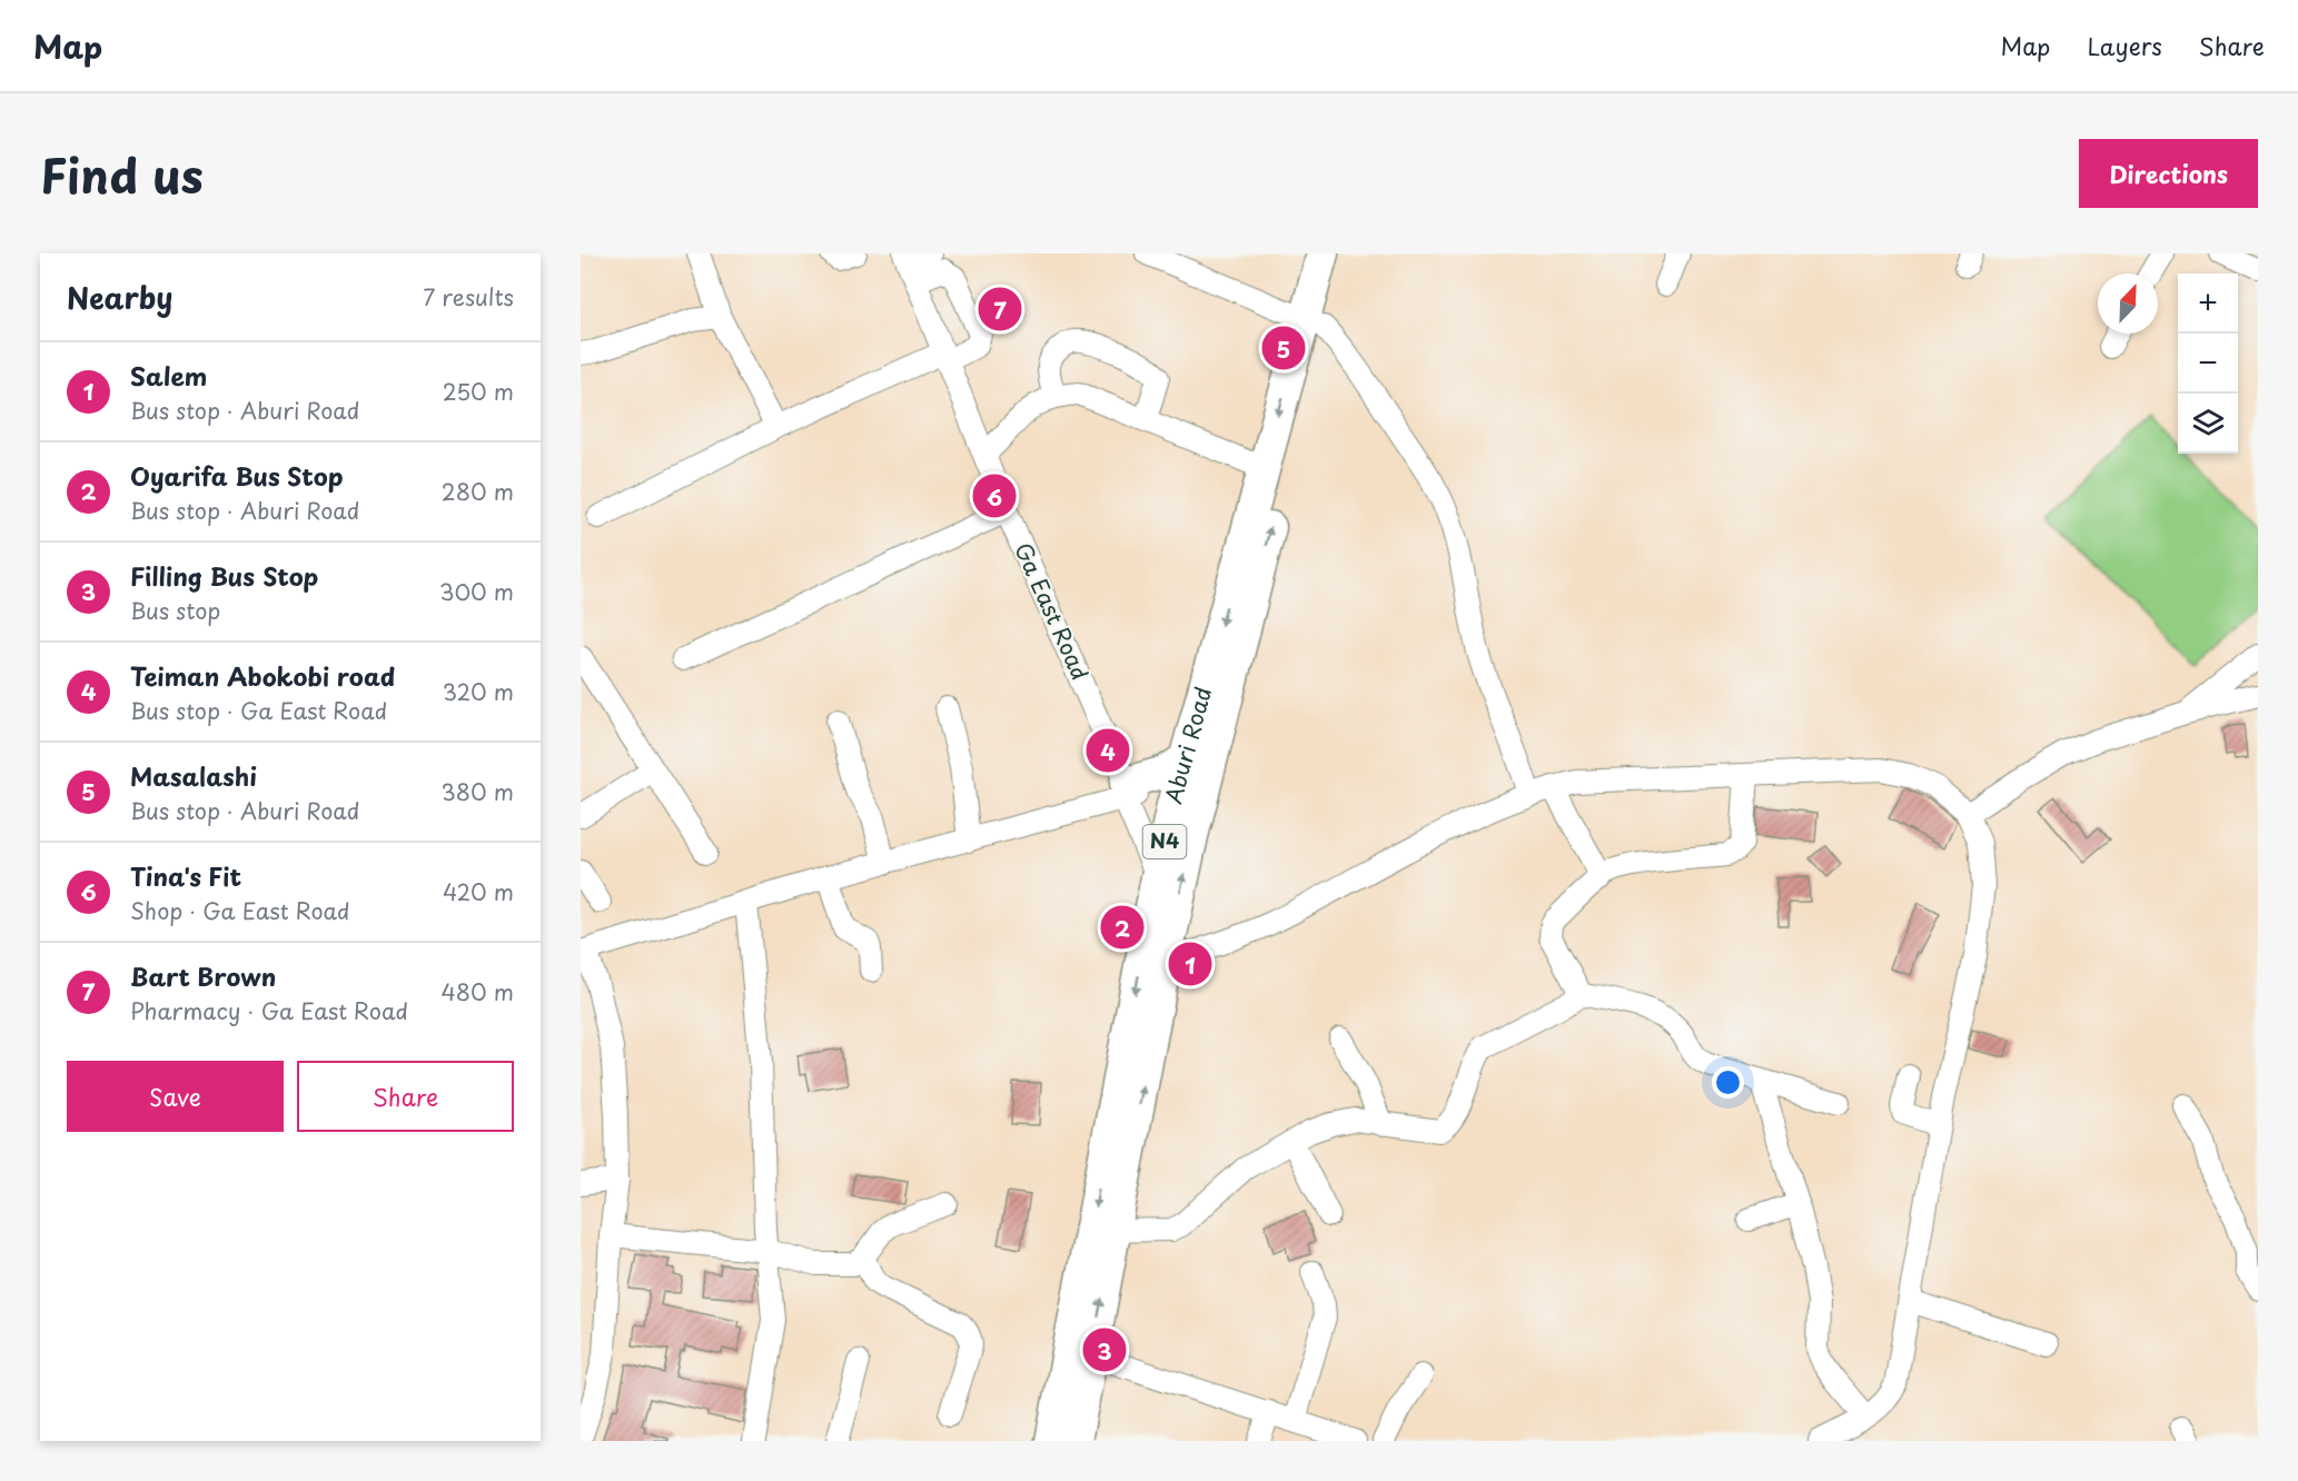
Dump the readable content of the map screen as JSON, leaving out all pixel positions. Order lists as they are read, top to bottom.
{
  "streets": {
    "highway": ["Aburi Road", "N4"],
    "street": ["Ga East Road"]
  },
  "crossings": [
    ["Ga East Road", "Aburi Road"]
  ],
  "north": "top right",
  "page": {
    "header": "Map",
    "nav": ["Map", "Layers", "Share"],
    "title": "Find us",
    "buttons": [
      "Directions",
      ["Save", "Share"]
    ],
    "heading": ["Nearby", "7 results"],
    "map_buttons": ["+", "−"],
    "pins": [
      "7",
      "5",
      "6",
      "4",
      "2",
      "1",
      "3"
    ],
    "list": [
      {
        "mark": "1",
        "name": "Salem",
        "note": "Bus stop · Aburi Road",
        "value": "250 m"
      },
      {
        "mark": "2",
        "name": "Oyarifa Bus Stop",
        "note": "Bus stop · Aburi Road",
        "value": "280 m"
      },
      {
        "mark": "3",
        "name": "Filling Bus Stop",
        "note": "Bus stop",
        "value": "300 m"
      },
      {
        "mark": "4",
        "name": "Teiman Abokobi road",
        "note": "Bus stop · Ga East Road",
        "value": "320 m"
      },
      {
        "mark": "5",
        "name": "Masalashi",
        "note": "Bus stop · Aburi Road",
        "value": "380 m"
      },
      {
        "mark": "6",
        "name": "Tina's Fit",
        "note": "Shop · Ga East Road",
        "value": "420 m"
      },
      {
        "mark": "7",
        "name": "Bart Brown",
        "note": "Pharmacy · Ga East Road",
        "value": "480 m"
      }
    ]
  }
}
